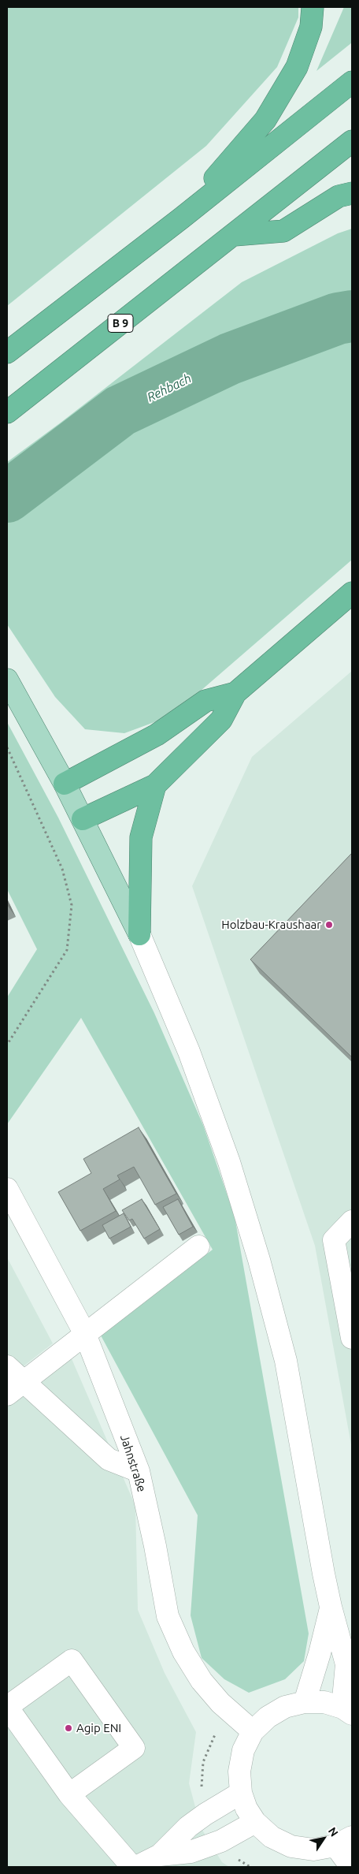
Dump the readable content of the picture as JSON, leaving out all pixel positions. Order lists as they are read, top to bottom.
{
  "streets": {
    "highway": ["B 9"],
    "street": ["Jahnstraße"]
  },
  "water": ["Rehbach"],
  "places": ["Holzbau-Kraushaar", "Agip ENI"],
  "north": "top right"
}
